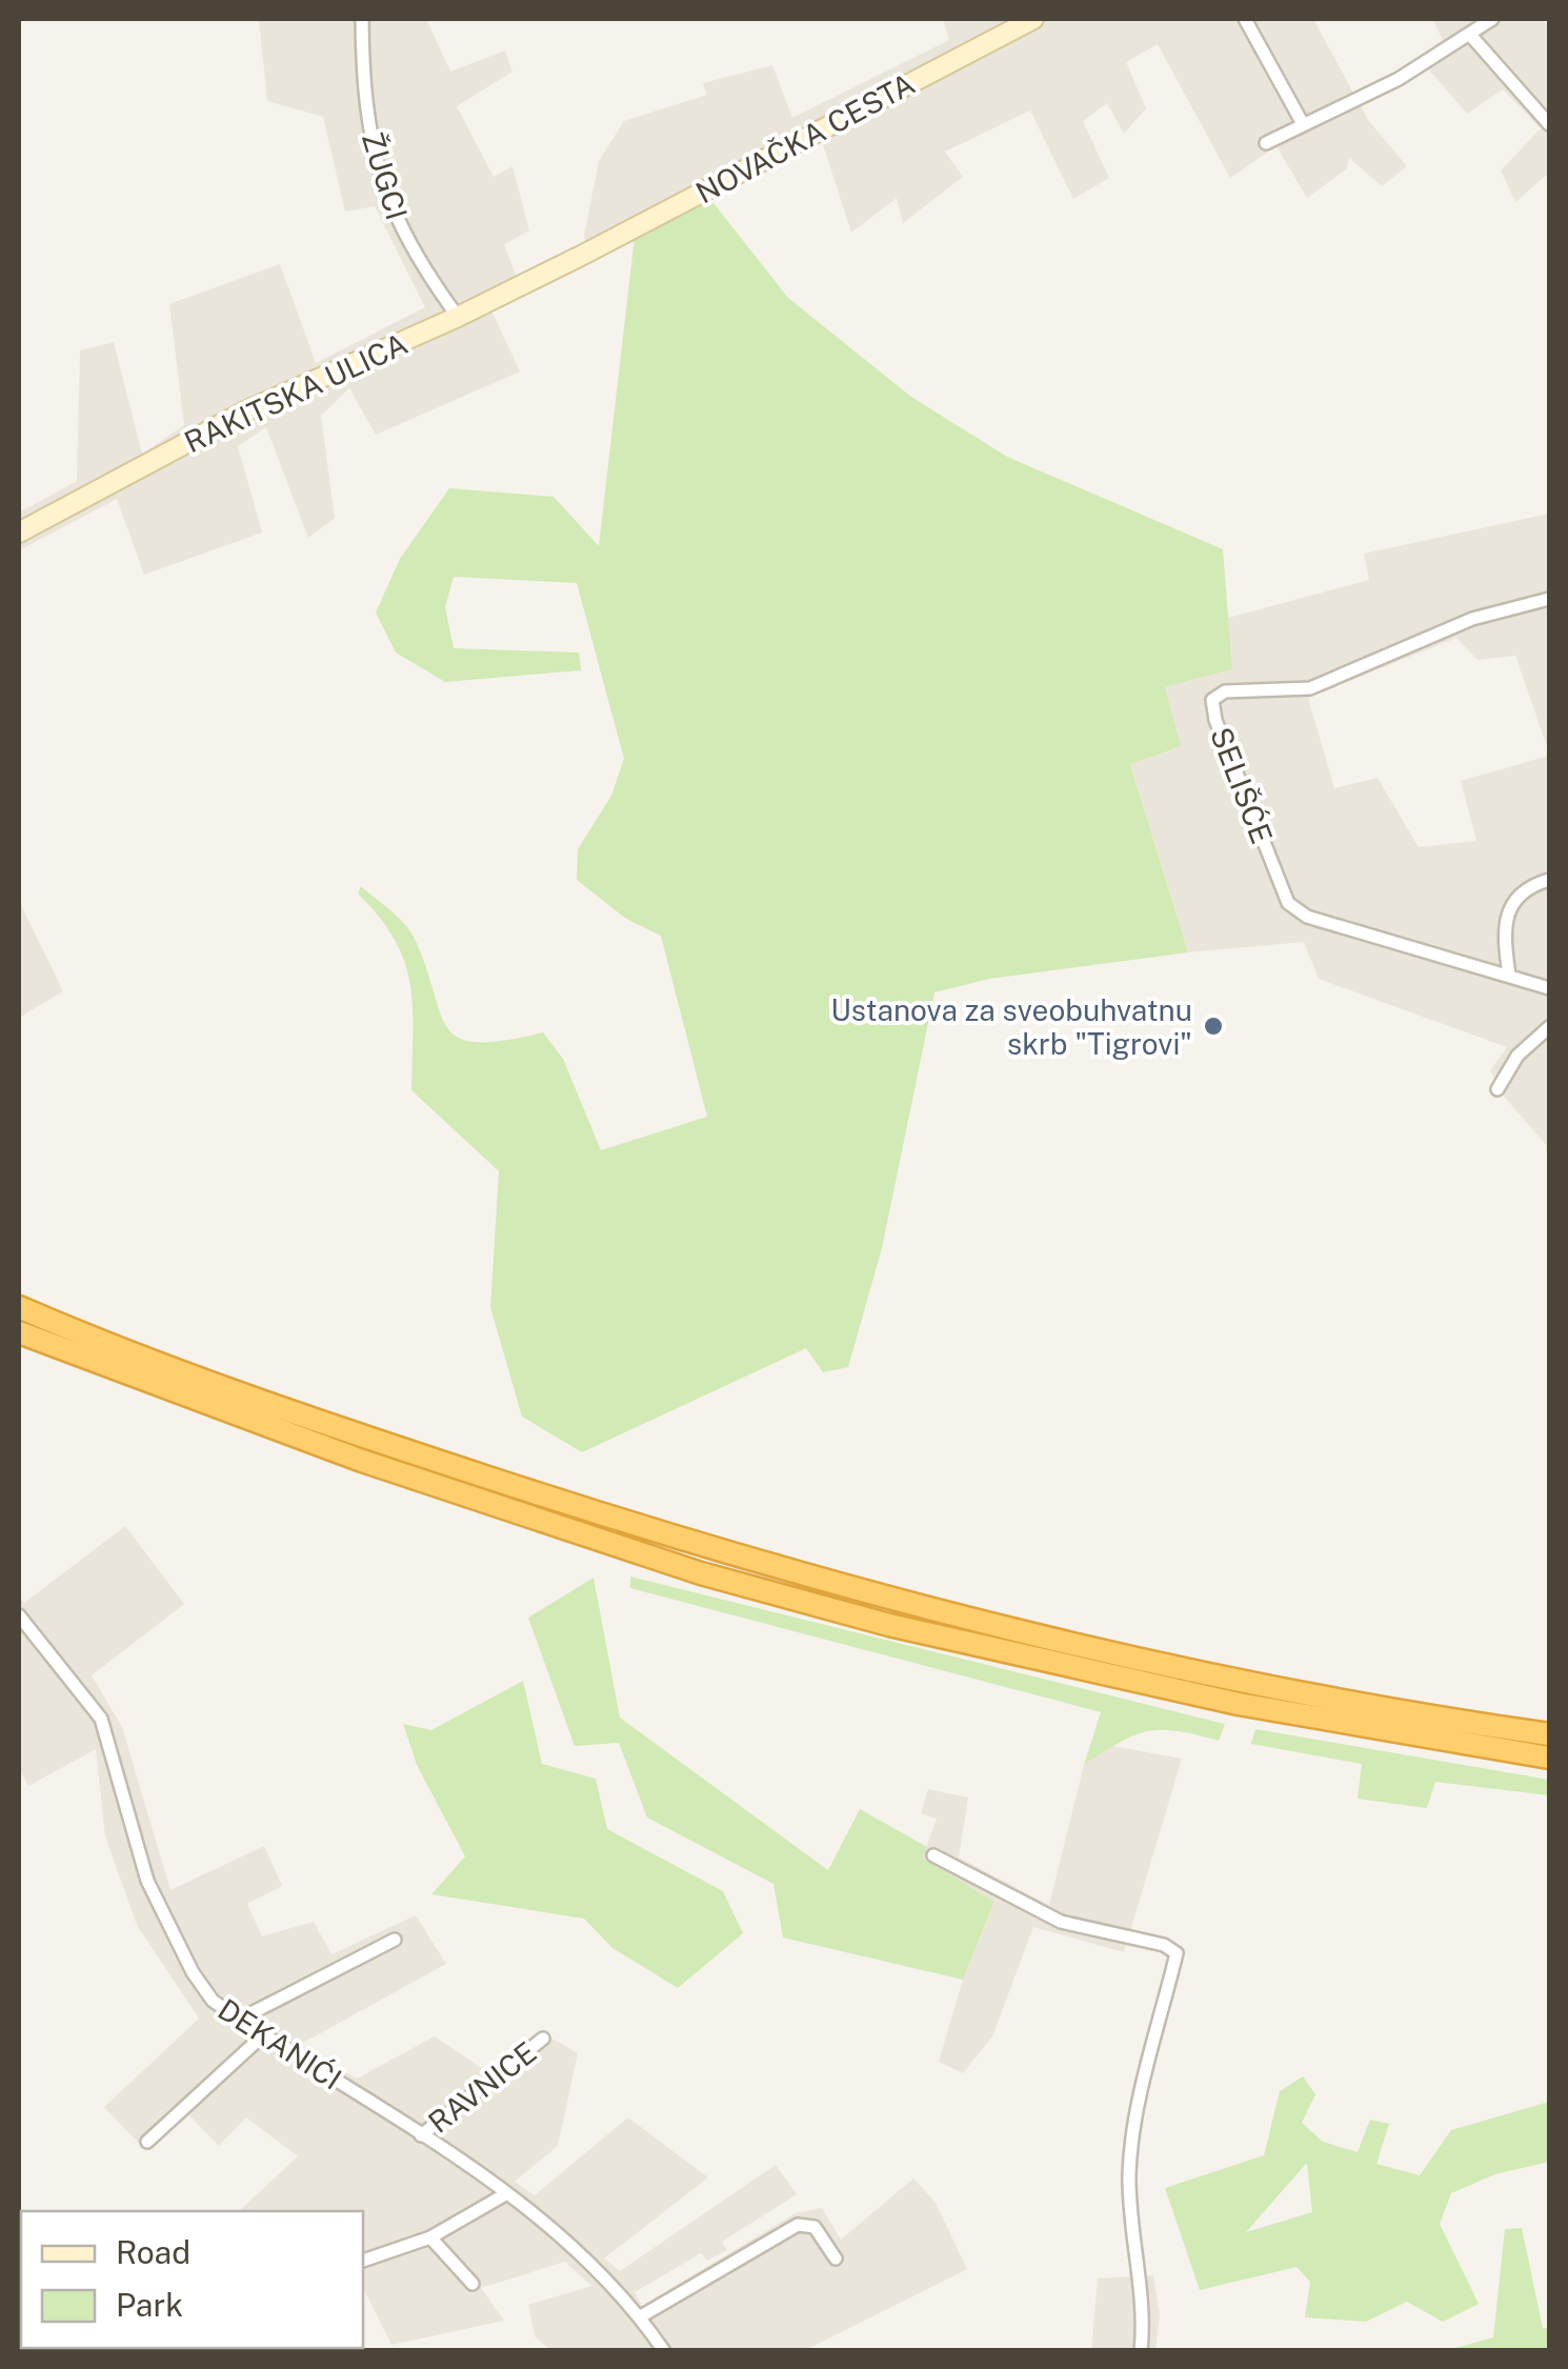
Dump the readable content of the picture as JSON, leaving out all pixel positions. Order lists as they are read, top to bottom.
{
  "streets": {
    "street": [
      "NOVAČKA CESTA",
      "ŽUGCI",
      "RAKITSKA ULICA",
      "SELIŠĆE",
      "DEKANIĆI",
      "RAVNICE"
    ]
  },
  "crossings": [
    ["NOVAČKA CESTA", "RAKITSKA ULICA"],
    ["ŽUGCI", "RAKITSKA ULICA"],
    ["DEKANIĆI", "RAVNICE"]
  ],
  "places": ["Ustanova za sveobuhvatnu skrb \"Tigrovi\""],
  "legend": ["Road", "Park"]
}
